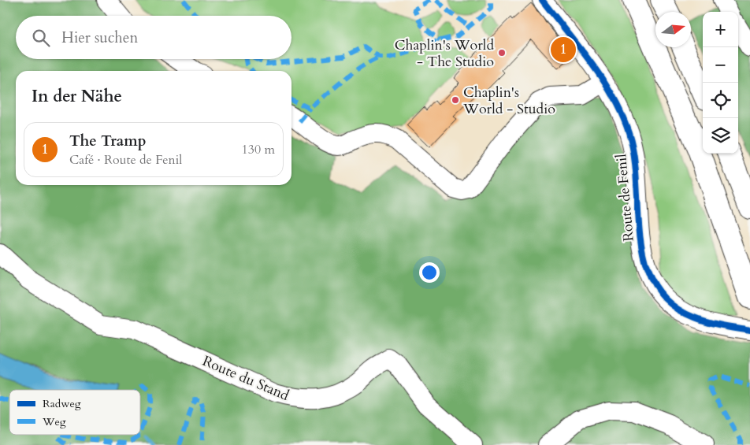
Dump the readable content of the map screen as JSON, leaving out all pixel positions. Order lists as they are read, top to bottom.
{
  "streets": {
    "street": ["Route de Fenil", "Route du Stand"]
  },
  "places": ["Chaplin's World - The Studio", "Chaplin's World - Studio"],
  "legend": ["Radweg", "Weg"],
  "north": "right",
  "page": {
    "map_buttons": ["+", "−"],
    "search": "Hier suchen",
    "pins": "1",
    "heading": "In der Nähe",
    "list": [
      {
        "mark": "1",
        "name": "The Tramp",
        "note": "Café · Route de Fenil",
        "value": "130 m"
      }
    ]
  }
}
